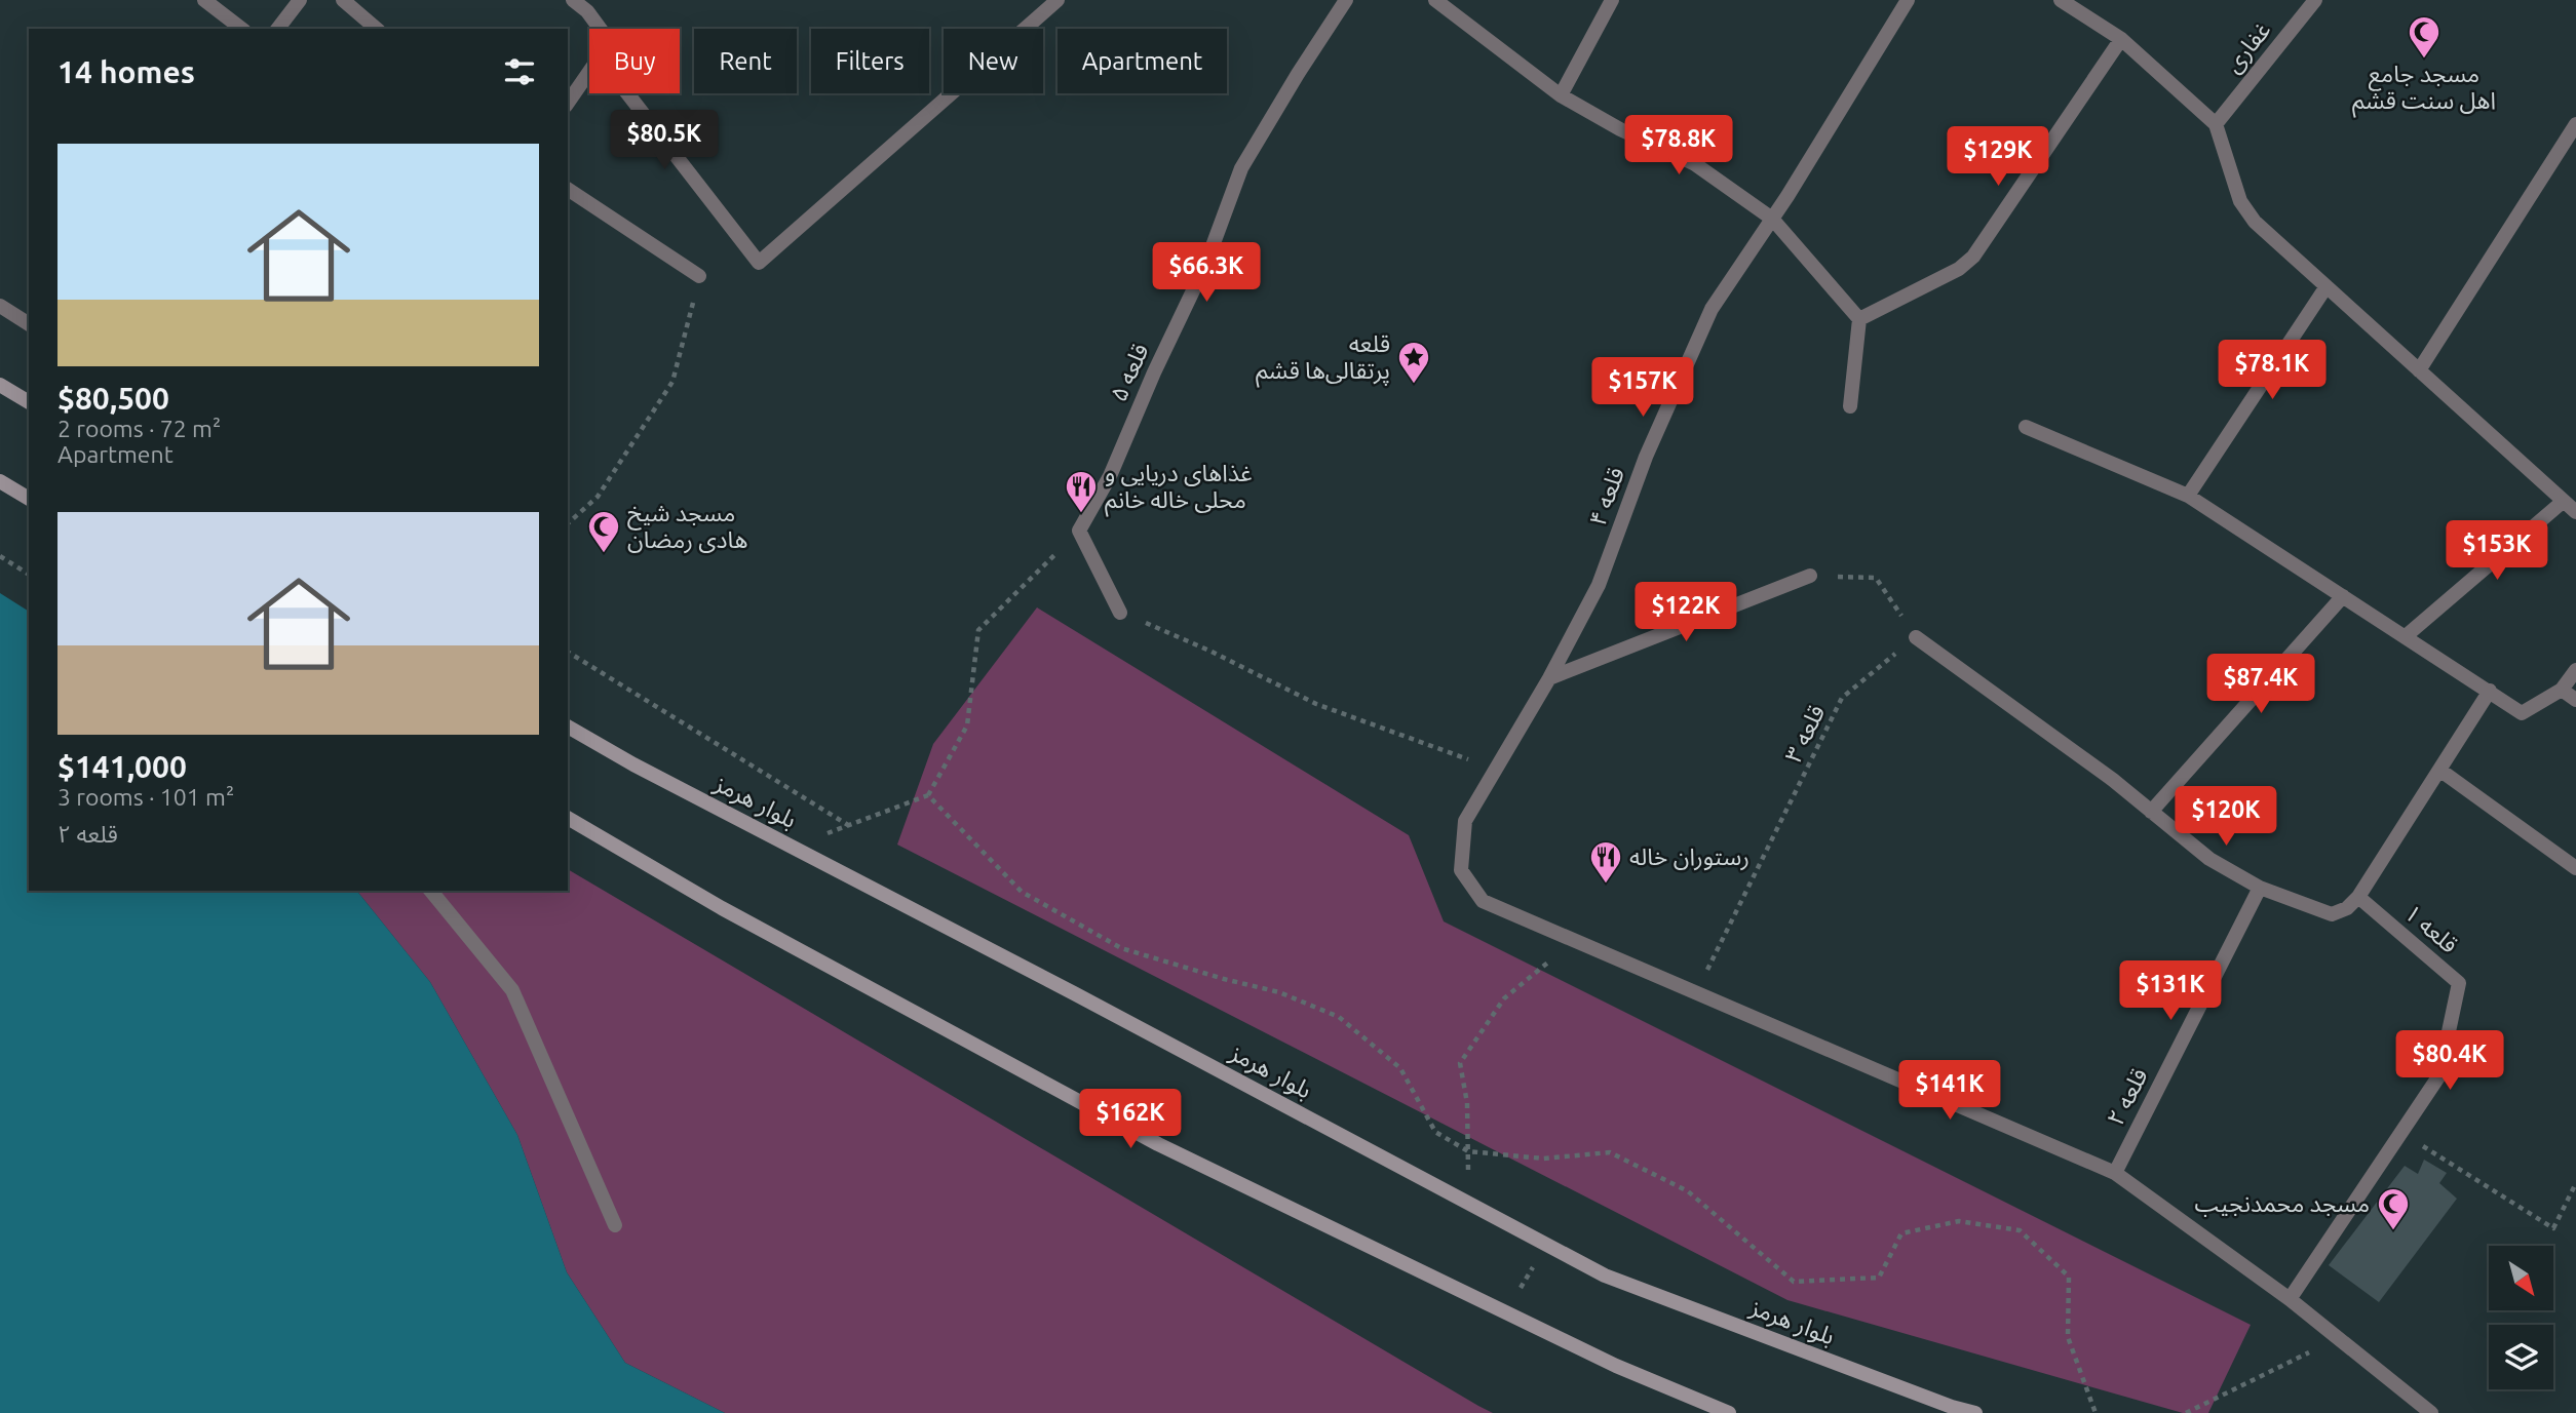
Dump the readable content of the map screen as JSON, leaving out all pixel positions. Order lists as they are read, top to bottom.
{
  "streets": {
    "main road": ["بلوار هرمز"],
    "street": [
      "غفاری",
      "قلعه ۵",
      "قلعه ۴",
      "قلعه ۱",
      "قلعه ۲"
    ],
    "path": ["قلعه ۳"]
  },
  "places": {
    "mosque": ["مسجد جامع اهل سنت قشم", "مسجد شیخ هادی رمضان", "مسجد محمدنجیب"],
    "place": ["قلعه پرتقالی‌ها قشم"],
    "restaurant": ["غذاهای دریایی و محلی خاله‌ خانم", "رستوران خاله"]
  },
  "north": "bottom right",
  "page": {
    "chip": [
      "Buy",
      "Rent",
      "Filters",
      "New",
      "Apartment"
    ],
    "heading": "14 homes",
    "price": [
      "$80.5K",
      "$78.8K",
      "$129K",
      "$66.3K",
      "$78.1K",
      "$157K",
      "$153K",
      "$122K",
      "$87.4K",
      "$120K",
      "$131K",
      "$80.4K",
      "$141K",
      "$162K"
    ],
    "list": [
      {
        "name": "$80,500",
        "note": "2 rooms · 72 m² · Apartment"
      },
      {
        "name": "$141,000",
        "note": "3 rooms · 101 m² · قلعه ۲"
      }
    ]
  }
}
